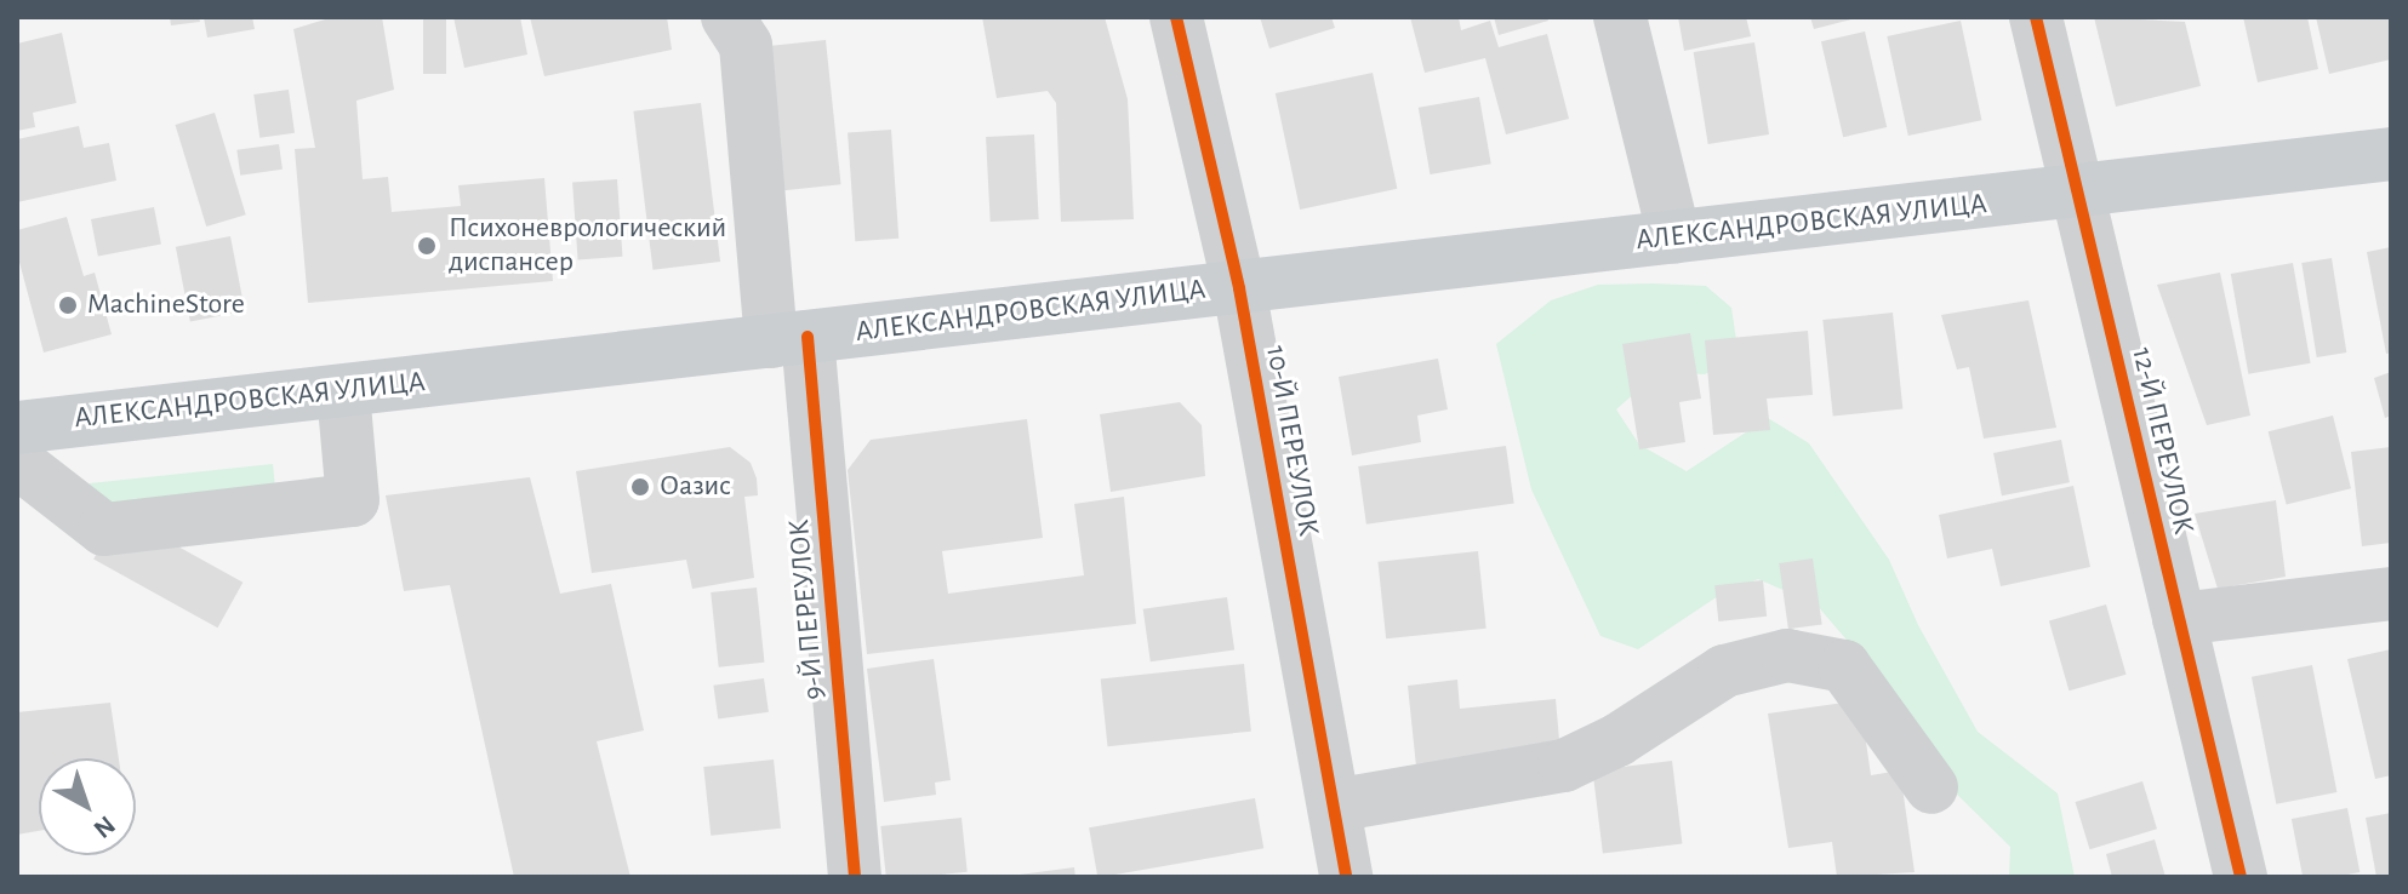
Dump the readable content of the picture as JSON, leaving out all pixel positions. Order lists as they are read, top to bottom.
{
  "streets": {
    "main road": ["АЛЕКСАНДРОВСКАЯ УЛИЦА"],
    "street": ["10-Й ПЕРЕУЛОК", "12-Й ПЕРЕУЛОК", "9-Й ПЕРЕУЛОК"]
  },
  "crossings": [
    ["АЛЕКСАНДРОВСКАЯ УЛИЦА", "10-Й ПЕРЕУЛОК"],
    ["АЛЕКСАНДРОВСКАЯ УЛИЦА", "12-Й ПЕРЕУЛОК"],
    ["АЛЕКСАНДРОВСКАЯ УЛИЦА", "9-Й ПЕРЕУЛОК"]
  ],
  "places": ["Психоневрологический диспансер", "MachineStore", "Оазис"],
  "north": "bottom right"
}
